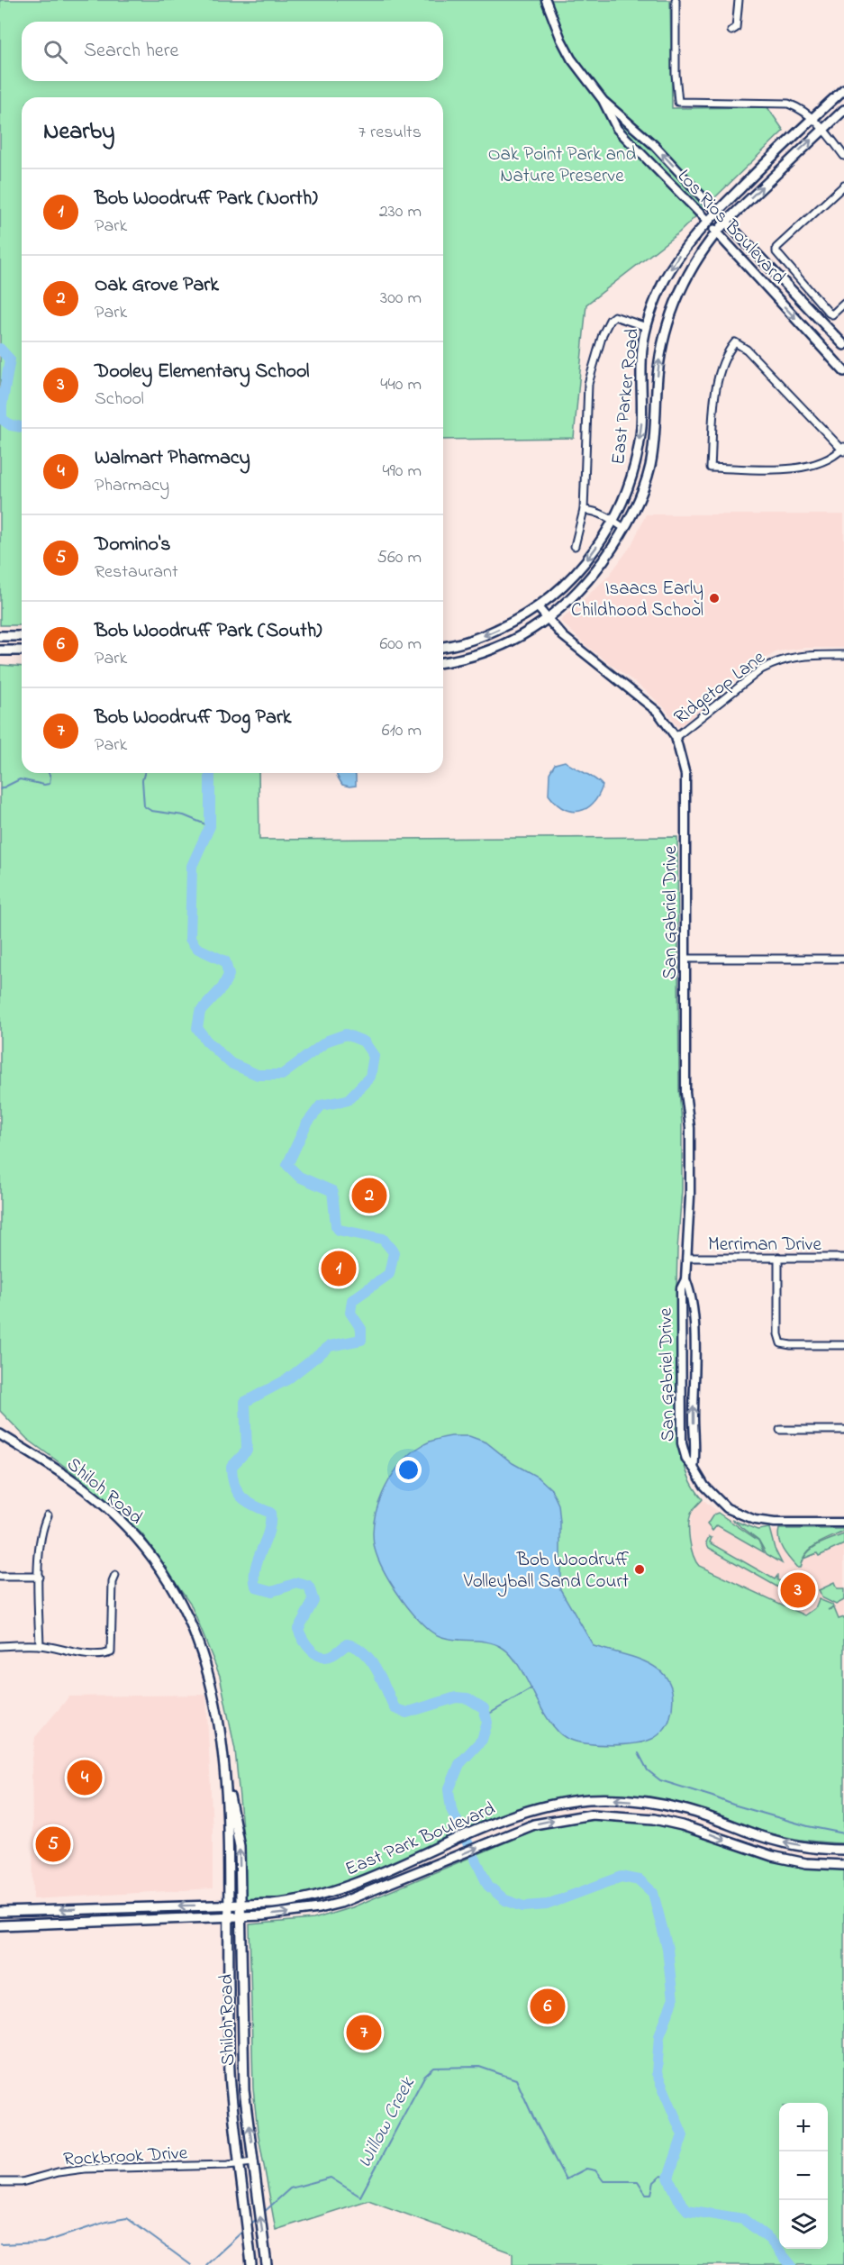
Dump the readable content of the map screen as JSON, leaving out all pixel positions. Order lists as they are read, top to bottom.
{
  "streets": {
    "main road": [
      "Los Rios Boulevard",
      "East Parker Road",
      "Shiloh Road",
      "East Park Boulevard"
    ],
    "street": [
      "Ridgetop Lane",
      "San Gabriel Drive",
      "Merriman Drive",
      "Rockbrook Drive"
    ]
  },
  "crossings": [
    ["Los Rios Boulevard", "East Parker Road"],
    ["East Parker Road", "San Gabriel Drive"],
    ["Ridgetop Lane", "San Gabriel Drive"],
    ["San Gabriel Drive", "Merriman Drive"],
    ["Shiloh Road", "East Park Boulevard"],
    ["Shiloh Road", "Rockbrook Drive"]
  ],
  "water": ["Willow Creek"],
  "parks": ["Oak Point Park and Nature Preserve"],
  "places": ["Isaacs Early Childhood School", "Bob Woodruff Volleyball Sand Court"],
  "page": {
    "search": "Search here",
    "heading": ["Nearby", "7 results"],
    "list": [
      {
        "mark": "1",
        "name": "Bob Woodruff Park (North)",
        "note": "Park",
        "value": "230 m"
      },
      {
        "mark": "2",
        "name": "Oak Grove Park",
        "note": "Park",
        "value": "300 m"
      },
      {
        "mark": "3",
        "name": "Dooley Elementary School",
        "note": "School",
        "value": "440 m"
      },
      {
        "mark": "4",
        "name": "Walmart Pharmacy",
        "note": "Pharmacy",
        "value": "490 m"
      },
      {
        "mark": "5",
        "name": "Domino's",
        "note": "Restaurant",
        "value": "560 m"
      },
      {
        "mark": "6",
        "name": "Bob Woodruff Park (South)",
        "note": "Park",
        "value": "600 m"
      },
      {
        "mark": "7",
        "name": "Bob Woodruff Dog Park",
        "note": "Park",
        "value": "610 m"
      }
    ],
    "pins": [
      "2",
      "1",
      "3",
      "4",
      "5",
      "6",
      "7"
    ],
    "map_buttons": ["+", "−"]
  }
}
